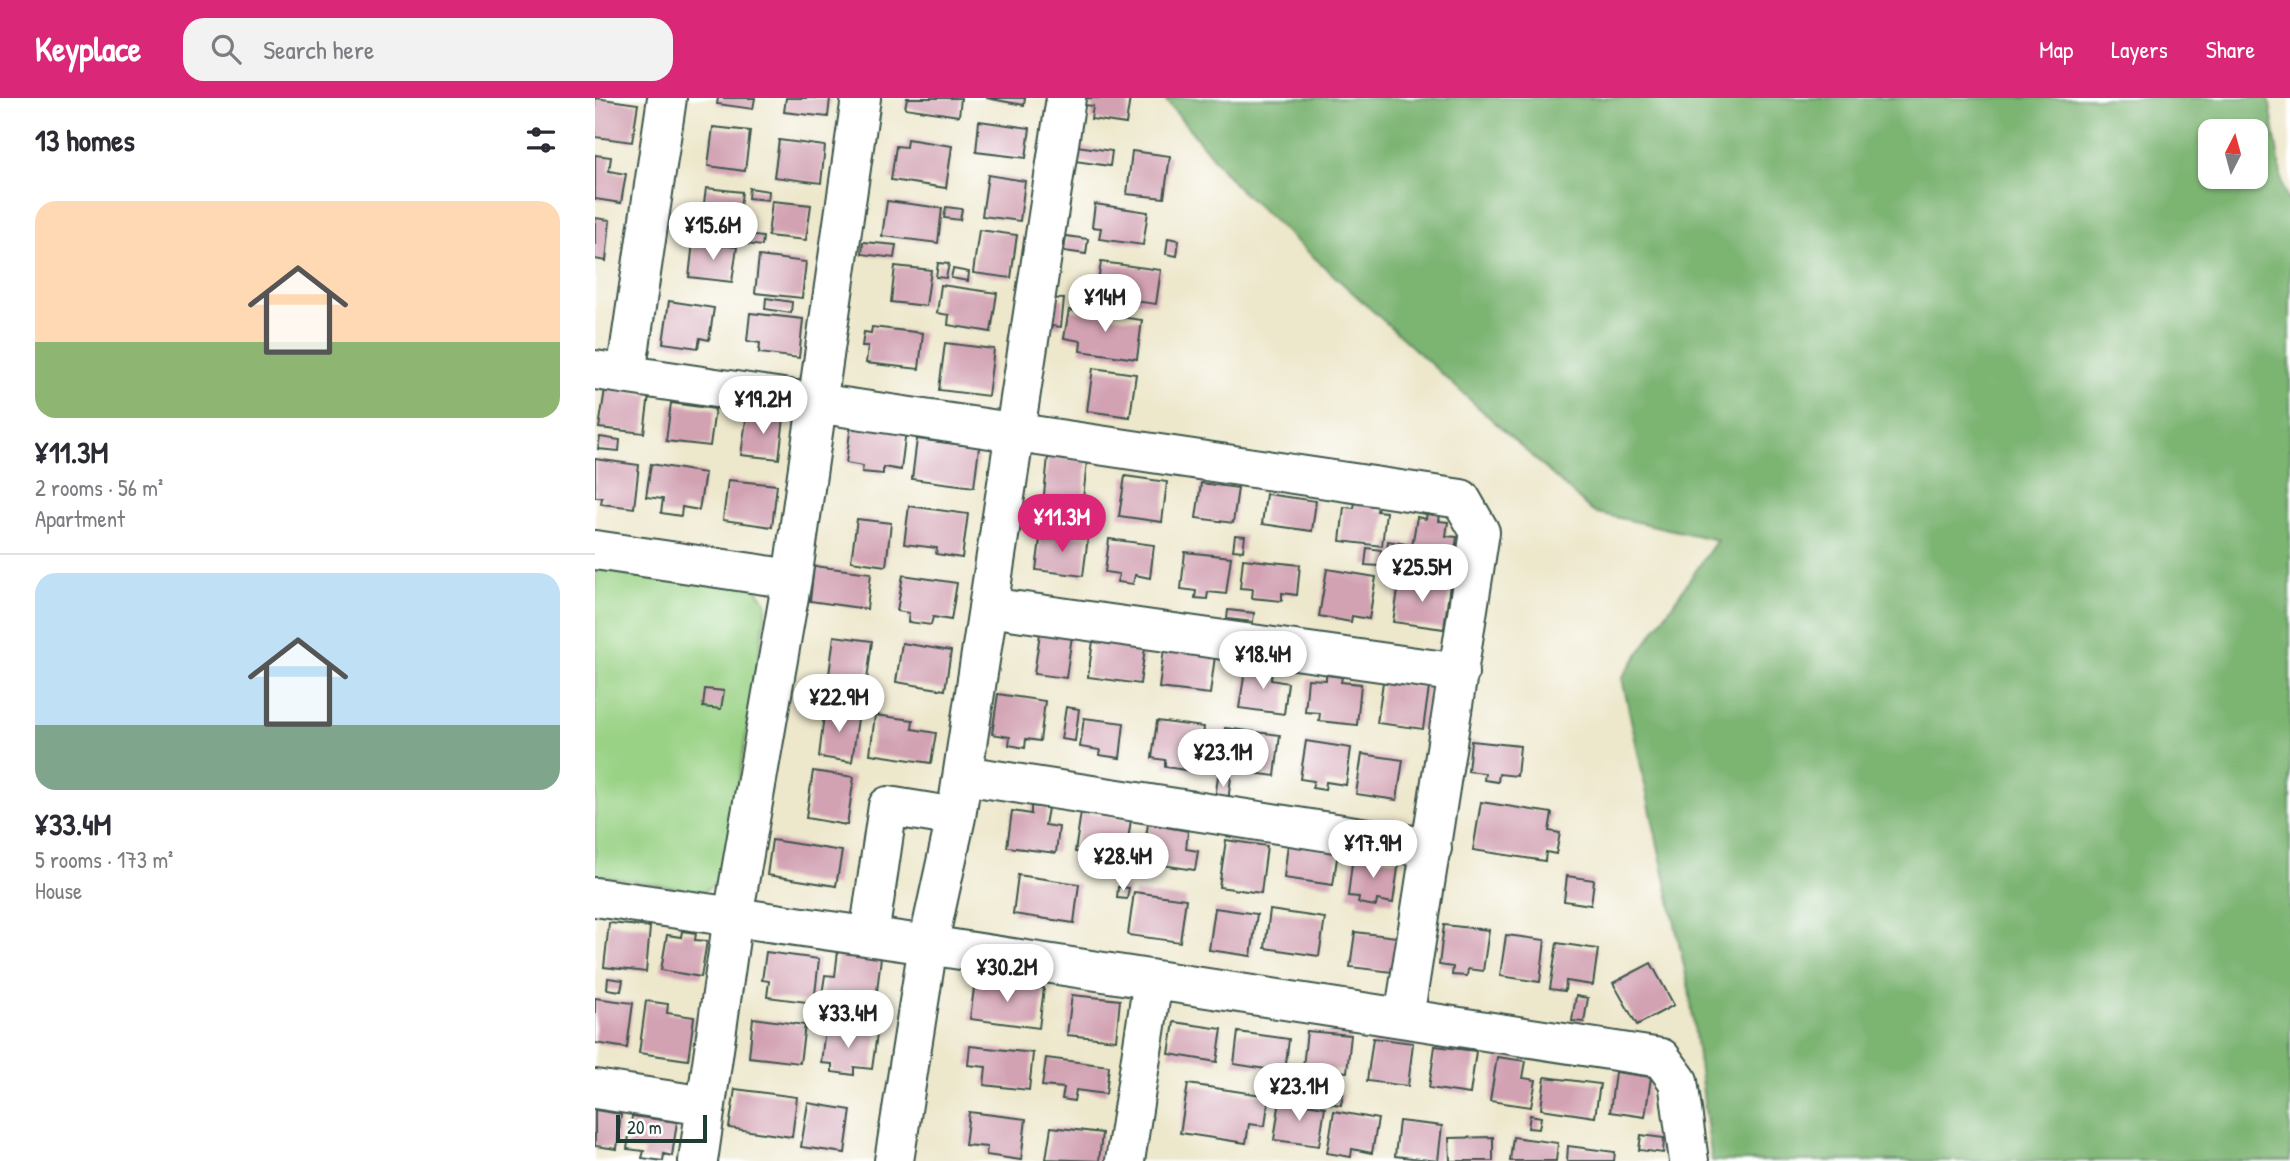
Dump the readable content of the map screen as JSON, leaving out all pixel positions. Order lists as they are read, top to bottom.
{
  "scale_bar": "20 m",
  "north": "top",
  "page": {
    "header": "Keyplace",
    "search": "Search here",
    "nav": ["Map", "Layers", "Share"],
    "heading": "13 homes",
    "list": [
      {
        "name": "¥11.3M",
        "note": "2 rooms · 56 m² · Apartment"
      },
      {
        "name": "¥33.4M",
        "note": "5 rooms · 173 m² · House"
      }
    ],
    "price": [
      "¥15.6M",
      "¥14M",
      "¥19.2M",
      "¥11.3M",
      "¥25.5M",
      "¥18.4M",
      "¥22.9M",
      "¥23.1M",
      "¥17.9M",
      "¥28.4M",
      "¥30.2M",
      "¥33.4M",
      "¥23.1M"
    ],
    "scale": "20 m"
  }
}
